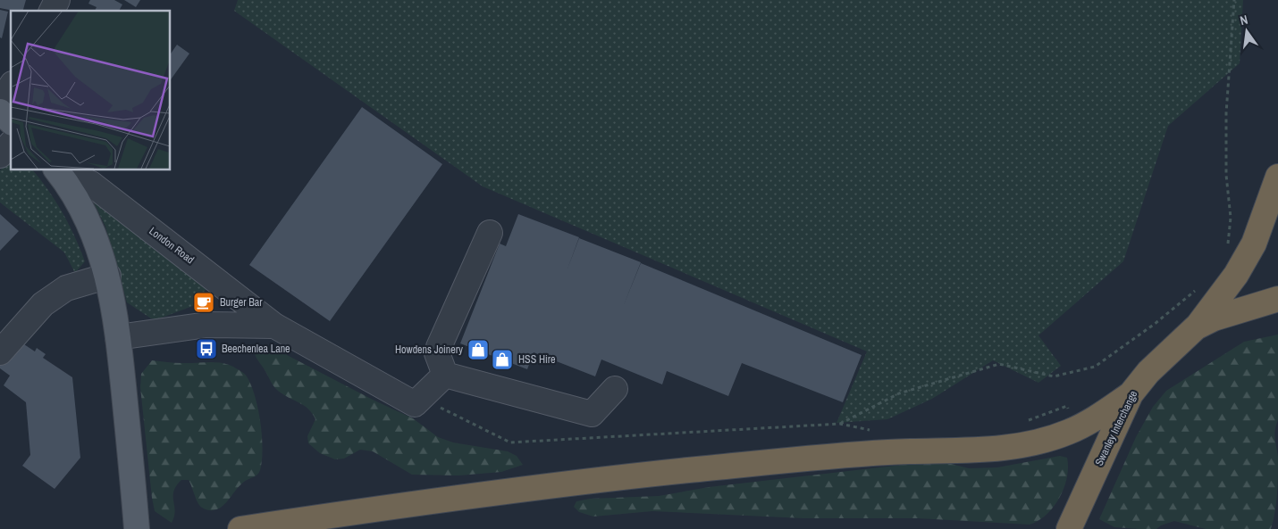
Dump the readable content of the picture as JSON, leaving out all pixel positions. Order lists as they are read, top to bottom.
{
  "streets": {
    "highway": ["Swanley Interchange"],
    "main road": ["London Road"]
  },
  "places": {
    "cafe": ["Burger Bar"],
    "bus stop": ["Beechenlea Lane"],
    "shop": ["Howdens Joinery", "HSS Hire"]
  },
  "north": "top"
}
